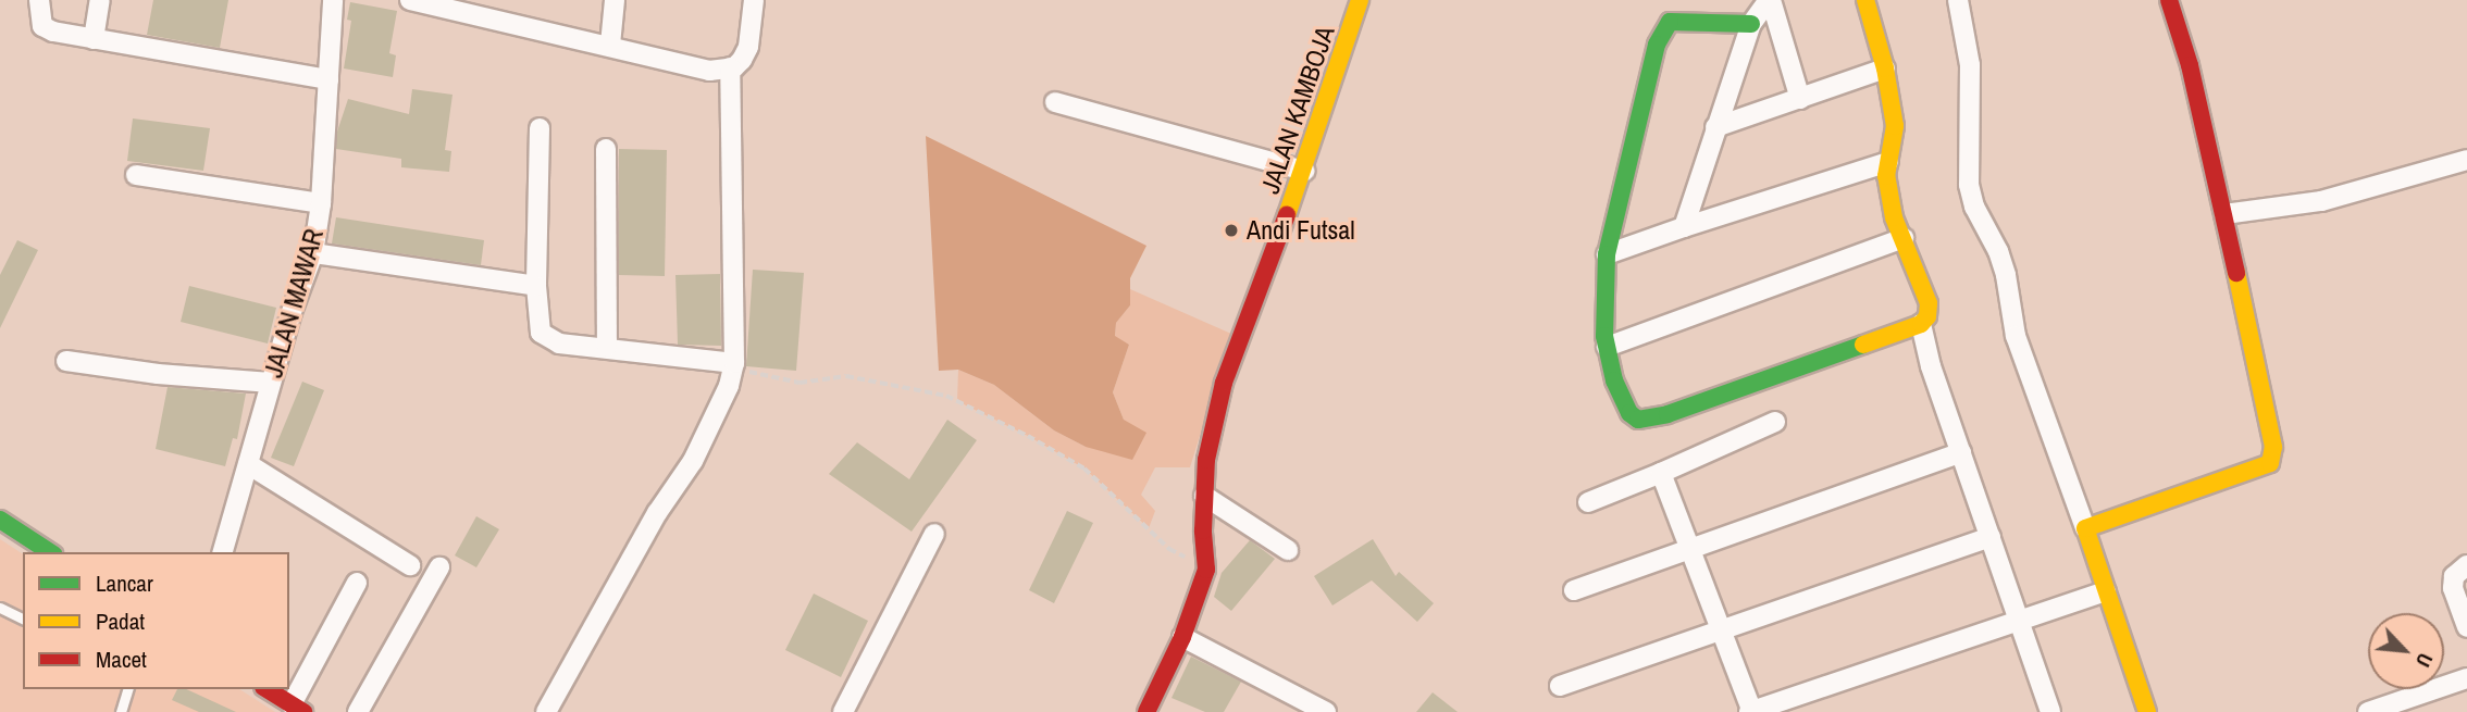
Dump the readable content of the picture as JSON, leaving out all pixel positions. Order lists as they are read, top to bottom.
{
  "streets": {
    "street": ["JALAN KAMBOJA", "JALAN MAWAR"]
  },
  "places": ["Andi Futsal"],
  "legend": ["Lancar", "Padat", "Macet"],
  "north": "bottom right"
}
